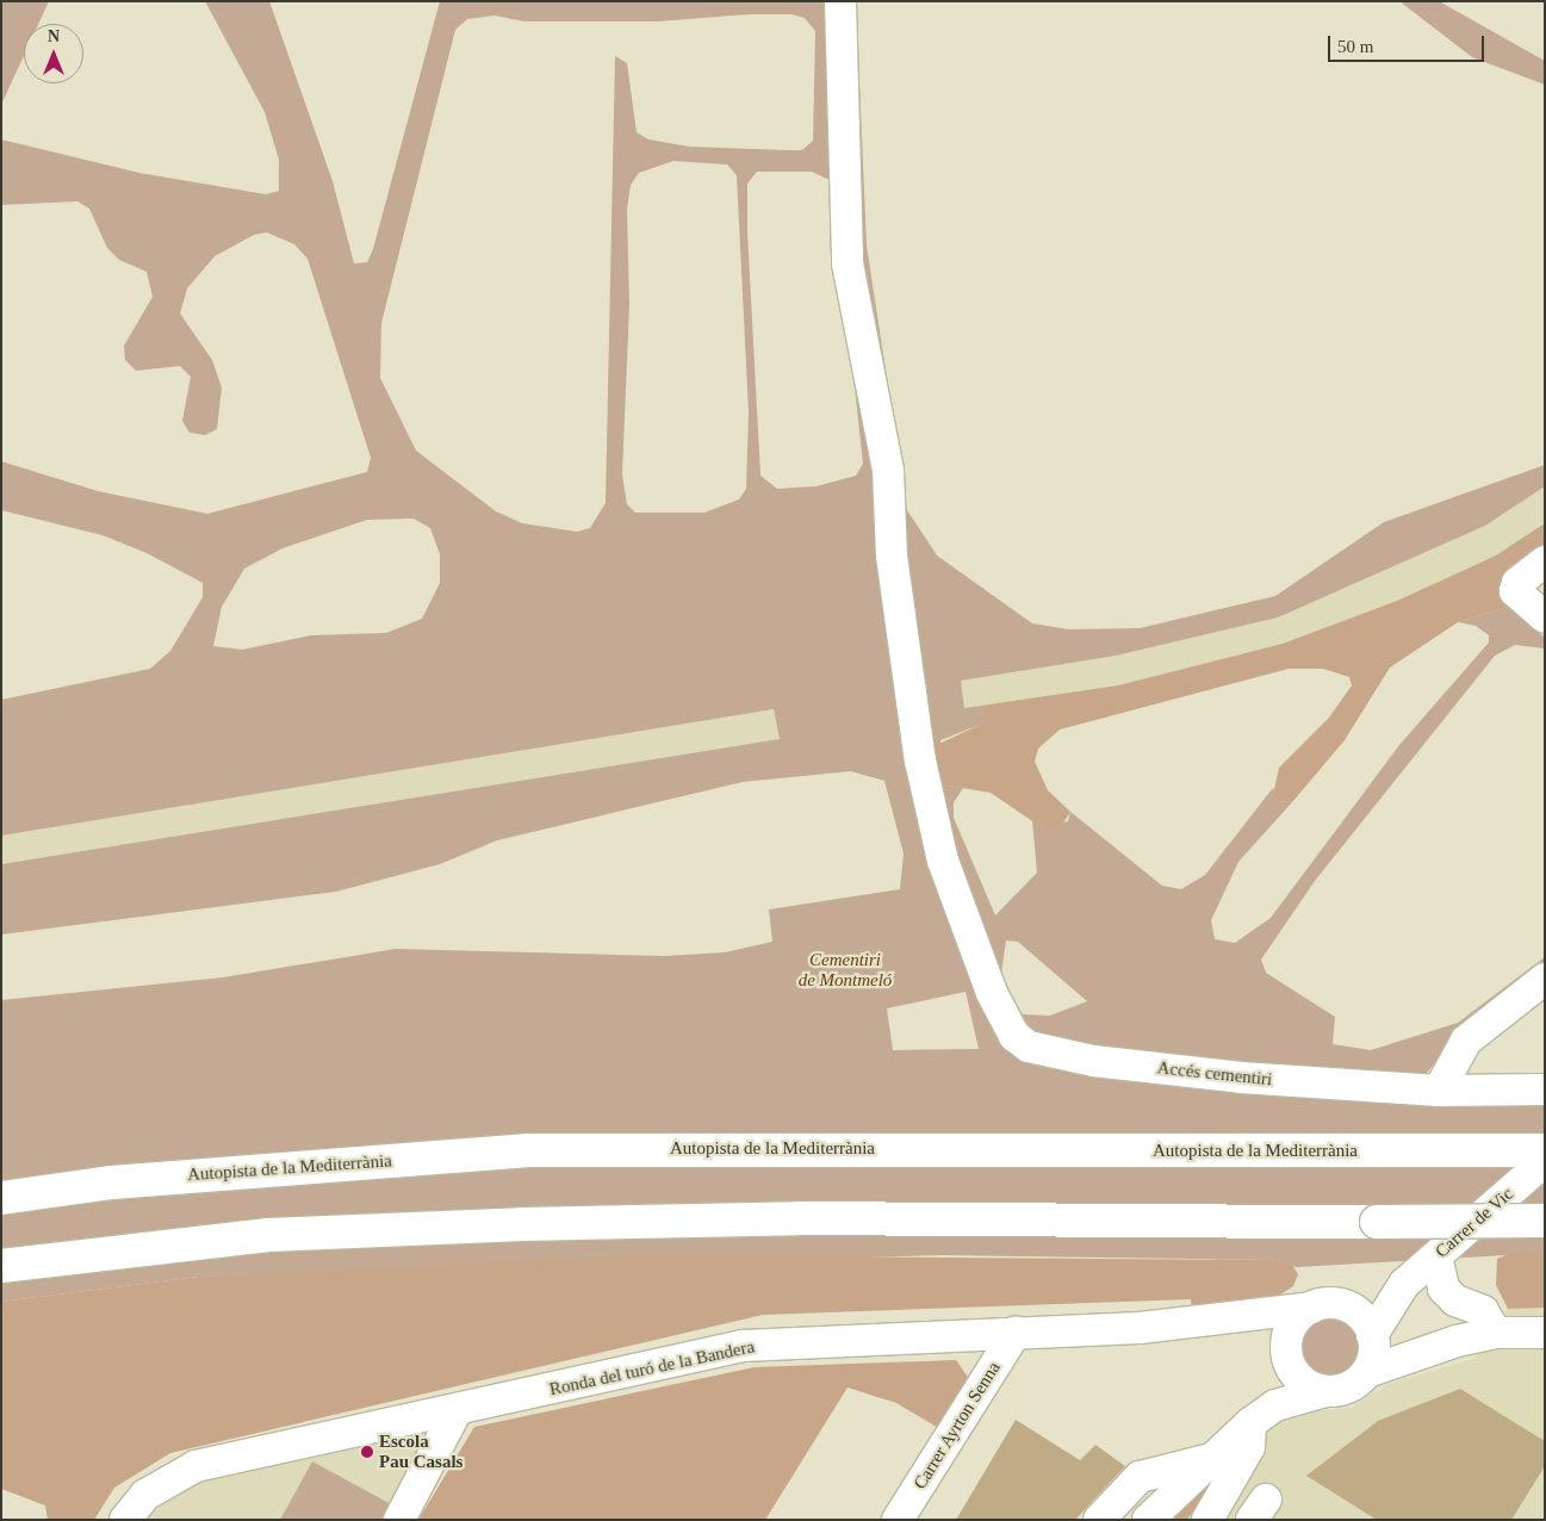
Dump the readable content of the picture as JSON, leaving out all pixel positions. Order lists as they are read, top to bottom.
{
  "streets": {
    "highway": ["Autopista de la Mediterrània"],
    "street": [
      "Accés cementiri",
      "Carrer de Vic",
      "Ronda del turó de la Bandera",
      "Carrer Ayrton Senna"
    ]
  },
  "crossings": [
    ["Carrer de Vic", "Ronda del turó de la Bandera"],
    ["Ronda del turó de la Bandera", "Carrer Ayrton Senna"]
  ],
  "parks": ["Cementiri de Montmeló"],
  "places": ["Escola Pau Casals"],
  "scale_bar": "50 m",
  "north": "top"
}
